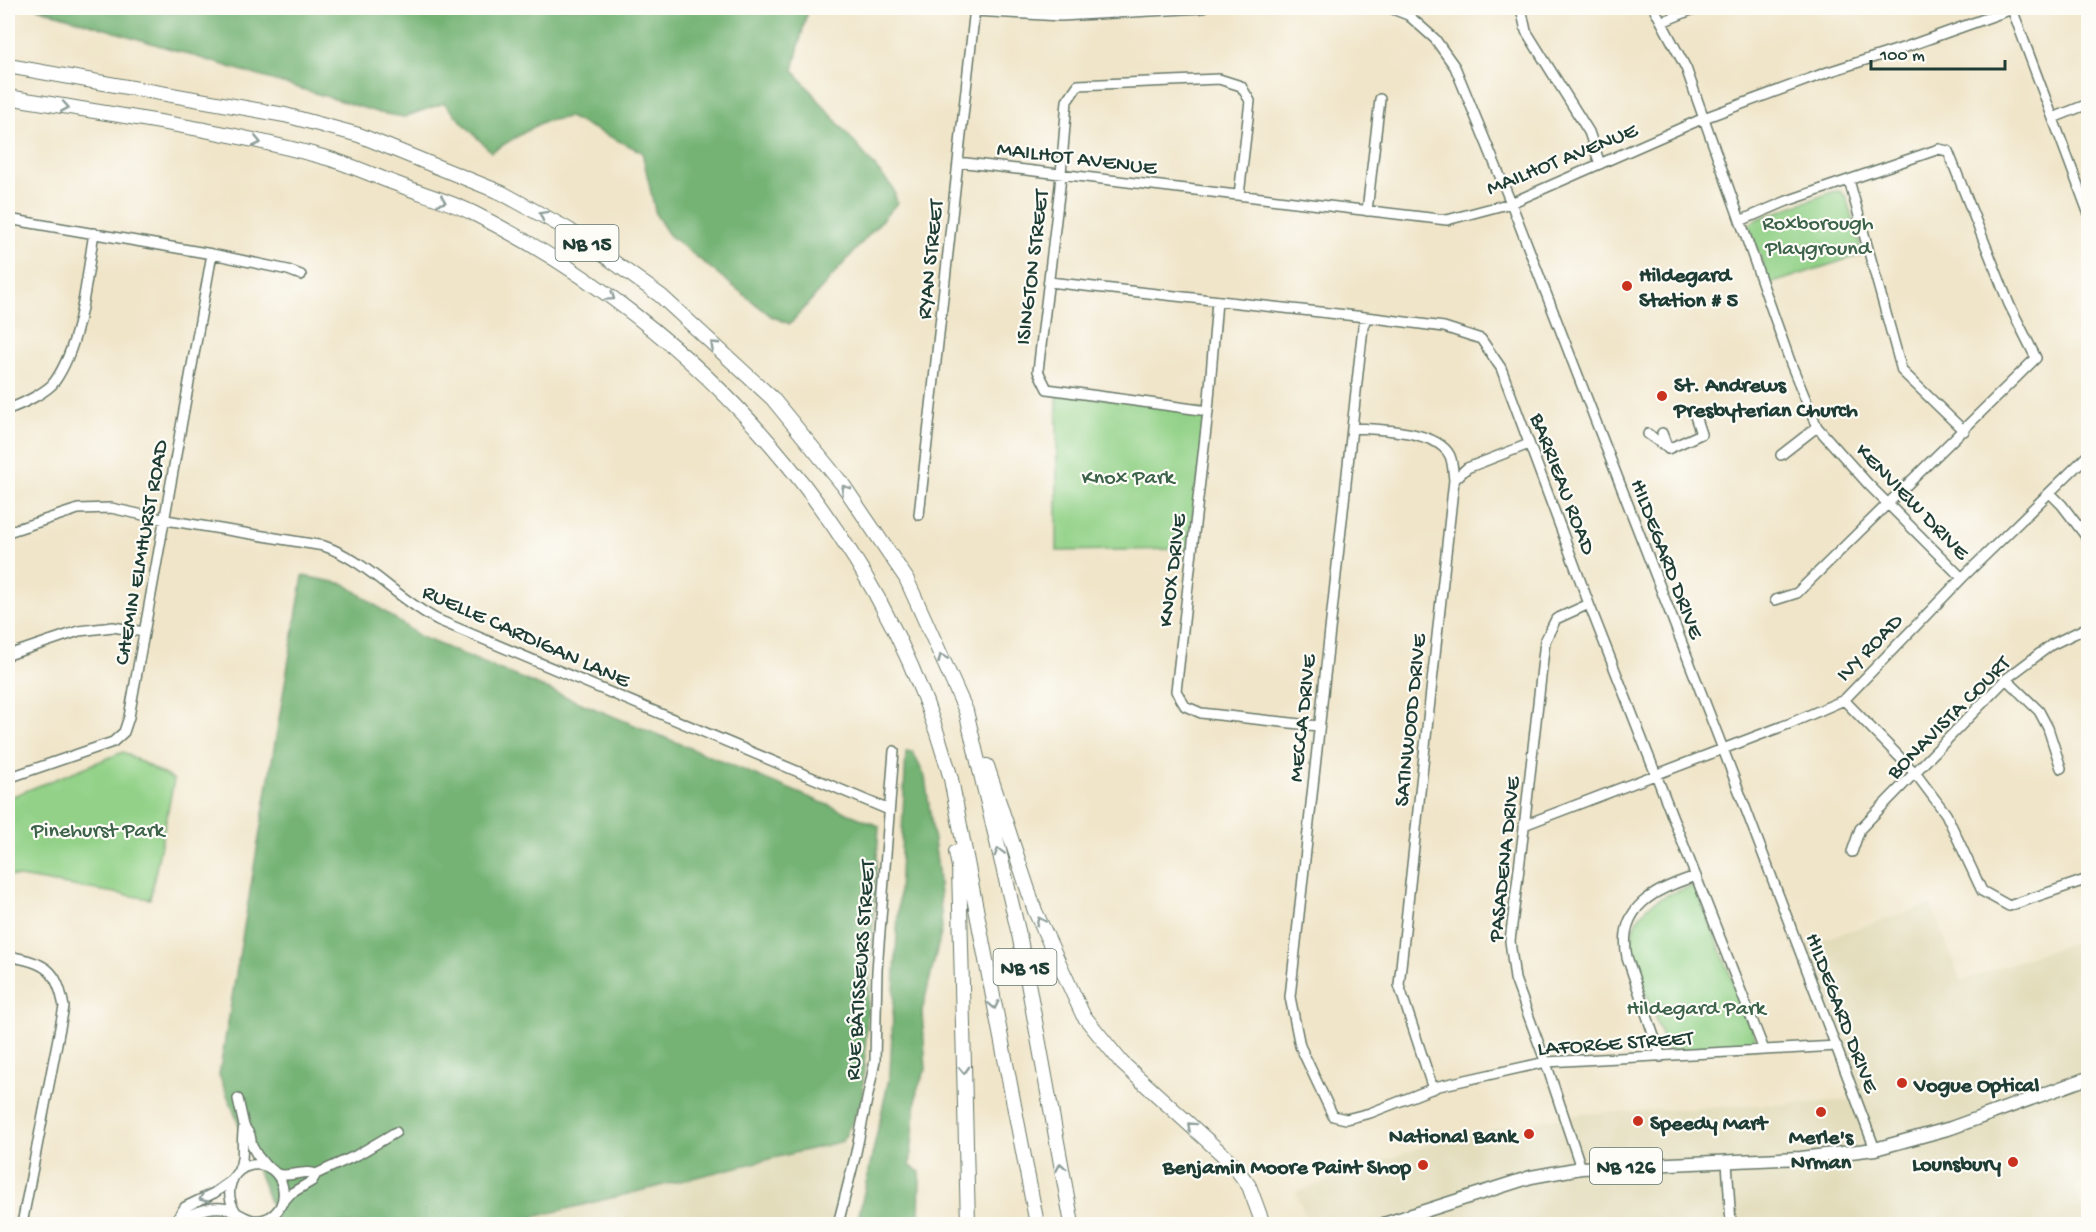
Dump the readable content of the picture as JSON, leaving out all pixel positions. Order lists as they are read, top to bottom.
{
  "streets": {
    "highway": ["NB 15"],
    "main road": ["NB 126"],
    "street": [
      "MAILHOT AVENUE",
      "RYAN STREET",
      "ISINGTON STREET",
      "BARRIEAU ROAD",
      "KENVIEW DRIVE",
      "CHEMIN ELMHURST ROAD",
      "HILDEGARD DRIVE",
      "KNOX DRIVE",
      "RUELLE CARDIGAN LANE",
      "IVY ROAD",
      "BONAVISTA COURT",
      "MECCA DRIVE",
      "SATINWOOD DRIVE",
      "PASADENA DRIVE",
      "RUE BÂTISSEURS STREET",
      "LAFORGE STREET"
    ]
  },
  "crossings": [
    ["MAILHOT AVENUE", "RYAN STREET"],
    ["MAILHOT AVENUE", "ISINGTON STREET"],
    ["MAILHOT AVENUE", "KENVIEW DRIVE"],
    ["MAILHOT AVENUE", "HILDEGARD DRIVE"],
    ["ISINGTON STREET", "BARRIEAU ROAD"],
    ["ISINGTON STREET", "KNOX DRIVE"],
    ["BARRIEAU ROAD", "KNOX DRIVE"],
    ["BARRIEAU ROAD", "IVY ROAD"],
    ["BARRIEAU ROAD", "MECCA DRIVE"],
    ["BARRIEAU ROAD", "PASADENA DRIVE"],
    ["BARRIEAU ROAD", "LAFORGE STREET"],
    ["KENVIEW DRIVE", "IVY ROAD"],
    ["CHEMIN ELMHURST ROAD", "RUELLE CARDIGAN LANE"],
    ["HILDEGARD DRIVE", "IVY ROAD"],
    ["HILDEGARD DRIVE", "LAFORGE STREET"],
    ["HILDEGARD DRIVE", "NB 126"],
    ["KNOX DRIVE", "MECCA DRIVE"],
    ["RUELLE CARDIGAN LANE", "RUE BÂTISSEURS STREET"],
    ["IVY ROAD", "PASADENA DRIVE"],
    ["MECCA DRIVE", "SATINWOOD DRIVE"],
    ["MECCA DRIVE", "LAFORGE STREET"],
    ["SATINWOOD DRIVE", "LAFORGE STREET"],
    ["PASADENA DRIVE", "LAFORGE STREET"],
    ["PASADENA DRIVE", "NB 126"]
  ],
  "parks": [
    "Roxborough Playground",
    "Knox Park",
    "Pinehurst Park",
    "Hildegard Park"
  ],
  "places": [
    "Hildegard Station # 5",
    "St. Andrews Presbyterian Church",
    "Vogue Optical",
    "Merle's Nrman",
    "Speedy Mart",
    "National Bank",
    "Lounsbury",
    "Benjamin Moore Paint Shop"
  ],
  "scale_bar": "100 m"
}
